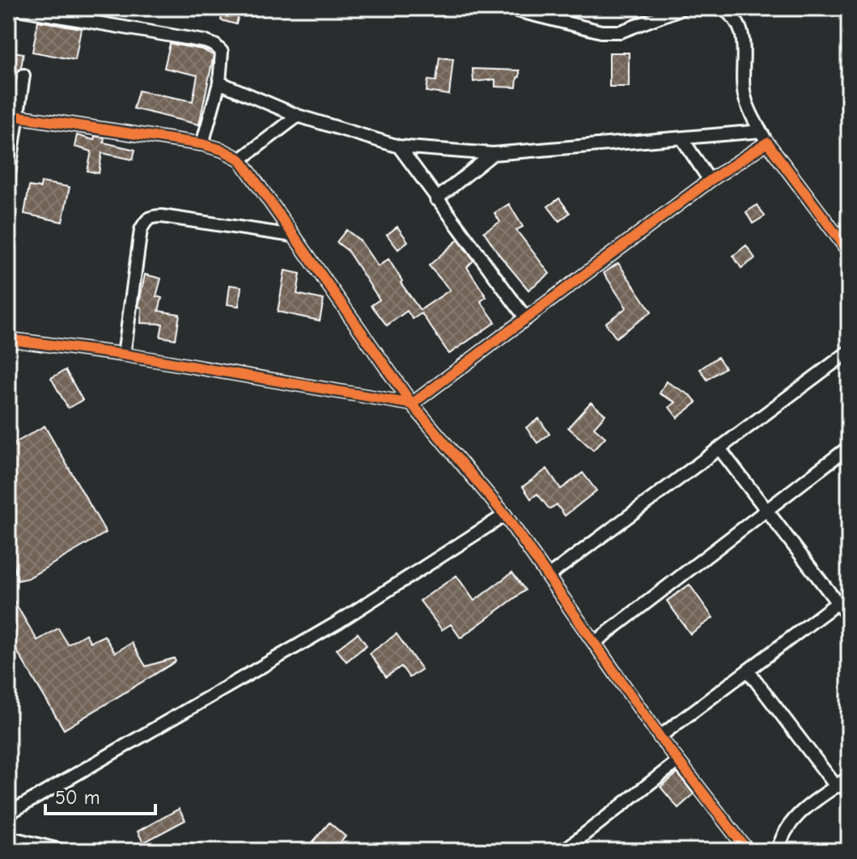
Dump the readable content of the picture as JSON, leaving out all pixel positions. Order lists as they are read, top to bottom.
{
  "scale_bar": "50 m"
}
